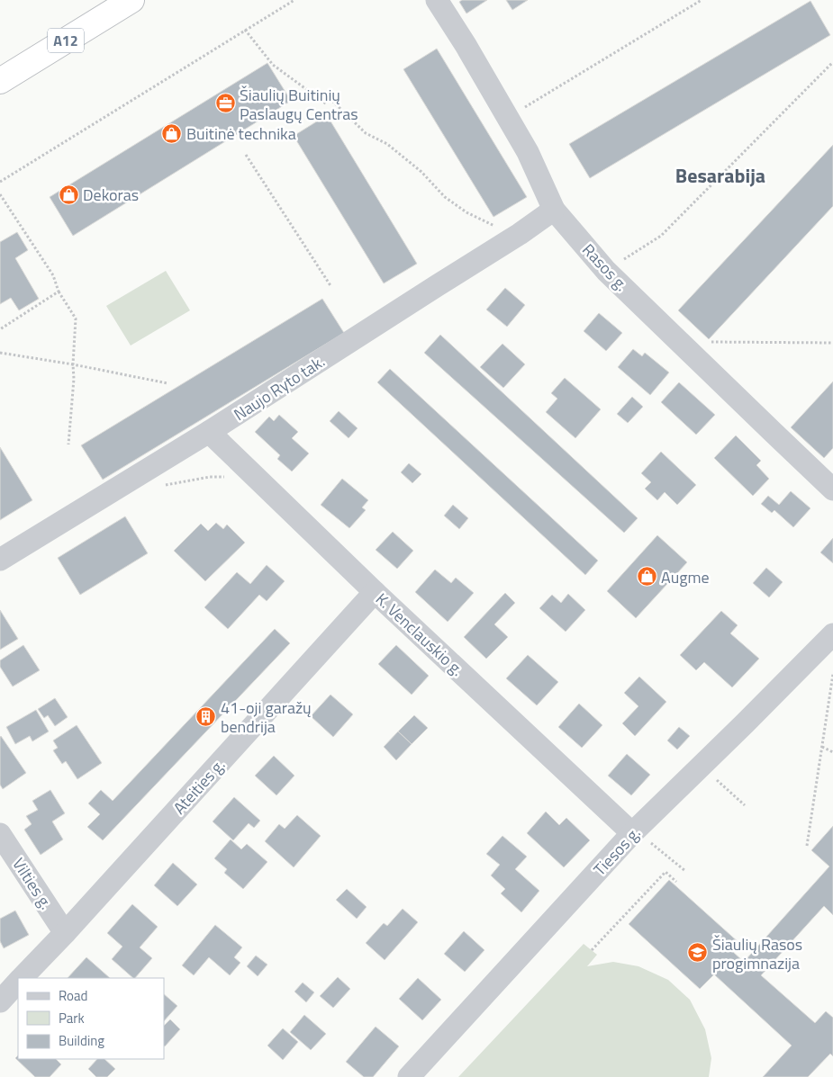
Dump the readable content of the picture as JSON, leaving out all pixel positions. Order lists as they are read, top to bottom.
{
  "streets": {
    "highway": ["A12"],
    "street": [
      "Rasos g.",
      "Naujo Ryto tak.",
      "K. Venclauskio g.",
      "Ateities g.",
      "Tiesos g.",
      "Vilties g."
    ]
  },
  "crossings": [
    ["Rasos g.", "Naujo Ryto tak."],
    ["Naujo Ryto tak.", "K. Venclauskio g."],
    ["K. Venclauskio g.", "Ateities g."],
    ["K. Venclauskio g.", "Tiesos g."],
    ["Ateities g.", "Vilties g."]
  ],
  "districts": ["Besarabija"],
  "places": {
    "office": ["Šiaulių Buitinių Paslaugų Centras"],
    "shop": ["Buitinė technika", "Dekoras", "Augme"],
    "building": ["41-oji garažų bendrija"],
    "school or university": ["Šiaulių Rasos progimnazija"]
  },
  "legend": ["Road", "Park", "Building"]
}
